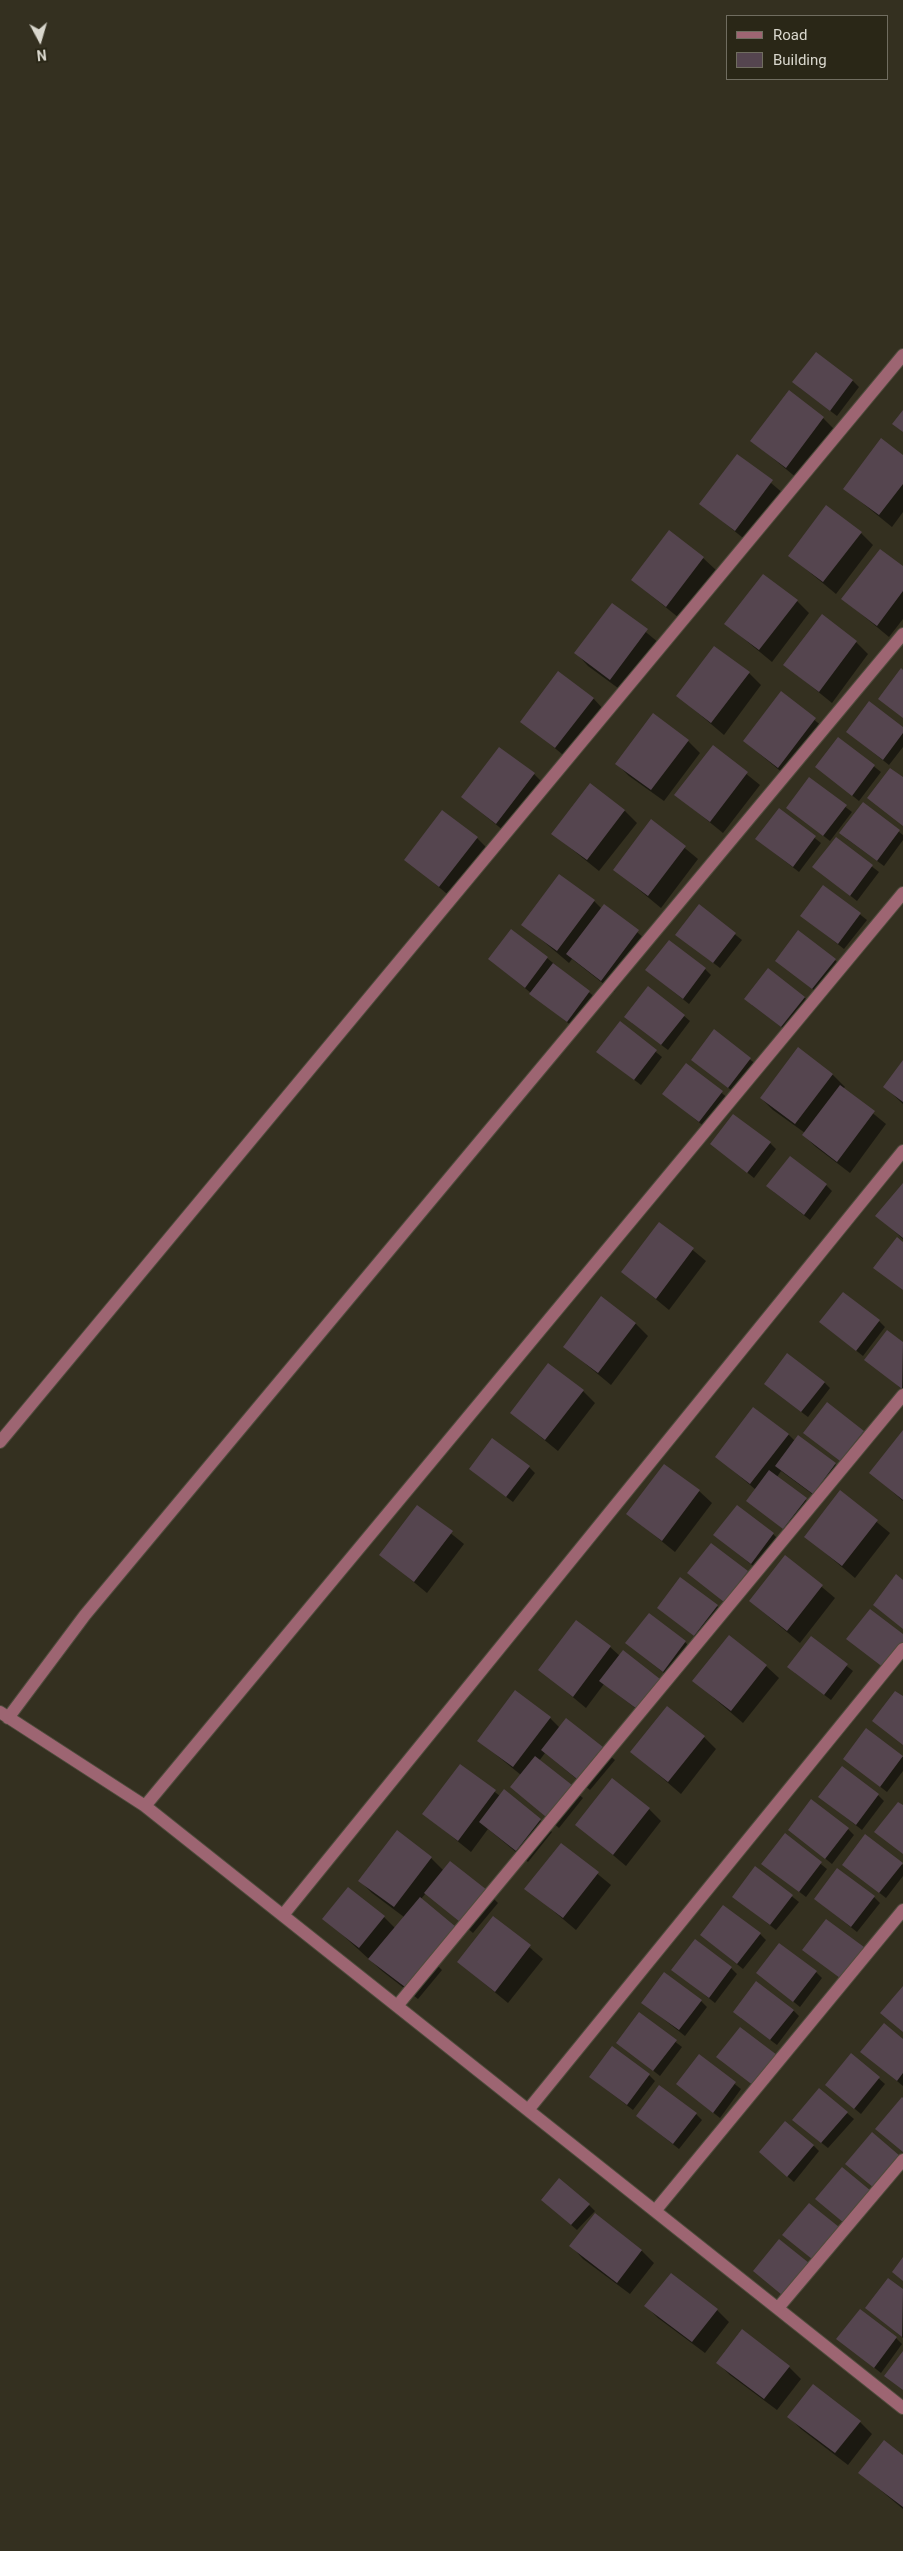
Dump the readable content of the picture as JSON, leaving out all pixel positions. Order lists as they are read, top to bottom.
{
  "legend": ["Road", "Building"],
  "north": "bottom"
}
